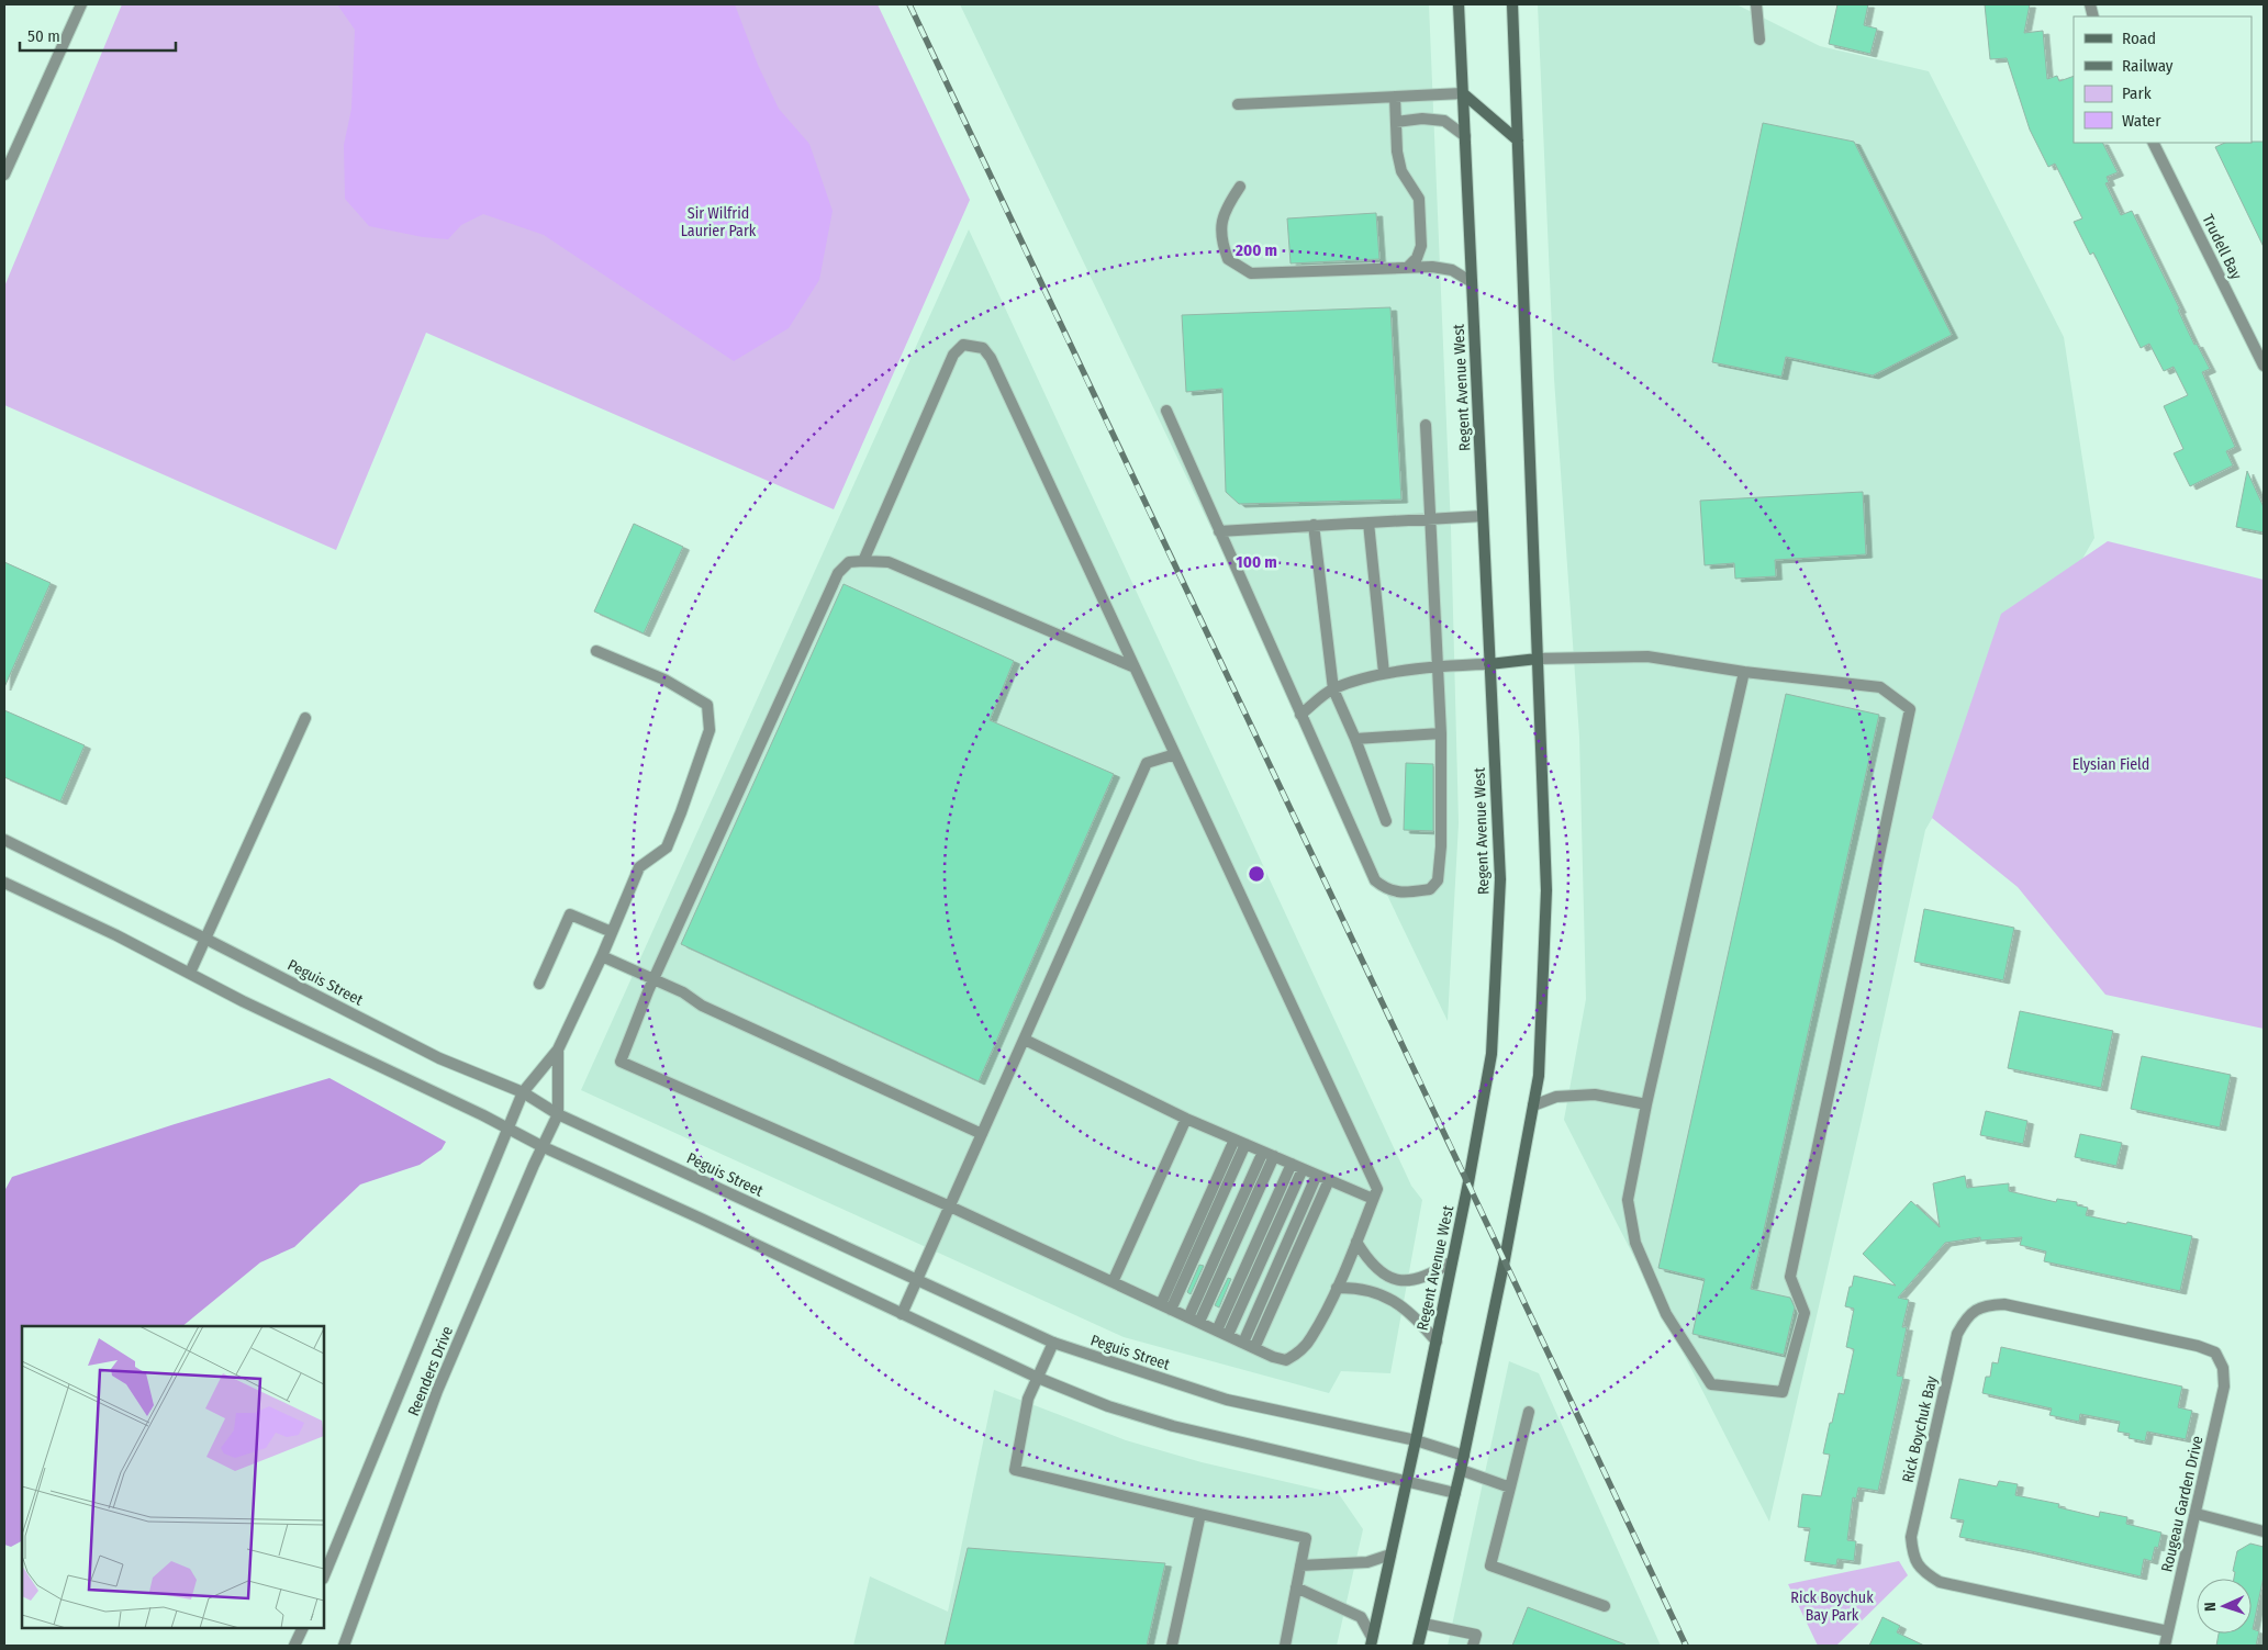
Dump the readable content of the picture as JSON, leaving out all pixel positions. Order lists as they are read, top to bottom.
{
  "streets": {
    "main road": ["Regent Avenue West"],
    "street": [
      "Trudell Bay",
      "Peguis Street",
      "Reenders Drive",
      "Rick Boychuk Bay",
      "Rougeau Garden Drive"
    ]
  },
  "crossings": [
    ["Regent Avenue West", "Peguis Street"],
    ["Peguis Street", "Reenders Drive"],
    ["Rick Boychuk Bay", "Rougeau Garden Drive"]
  ],
  "parks": ["Sir Wilfrid Laurier Park", "Elysian Field", "Rick Boychuk Bay Park"],
  "legend": [
    "Road",
    "Railway",
    "Park",
    "Water"
  ],
  "scale_bar": "50 m",
  "north": "left",
  "rings": ["200 m", "100 m"]
}
